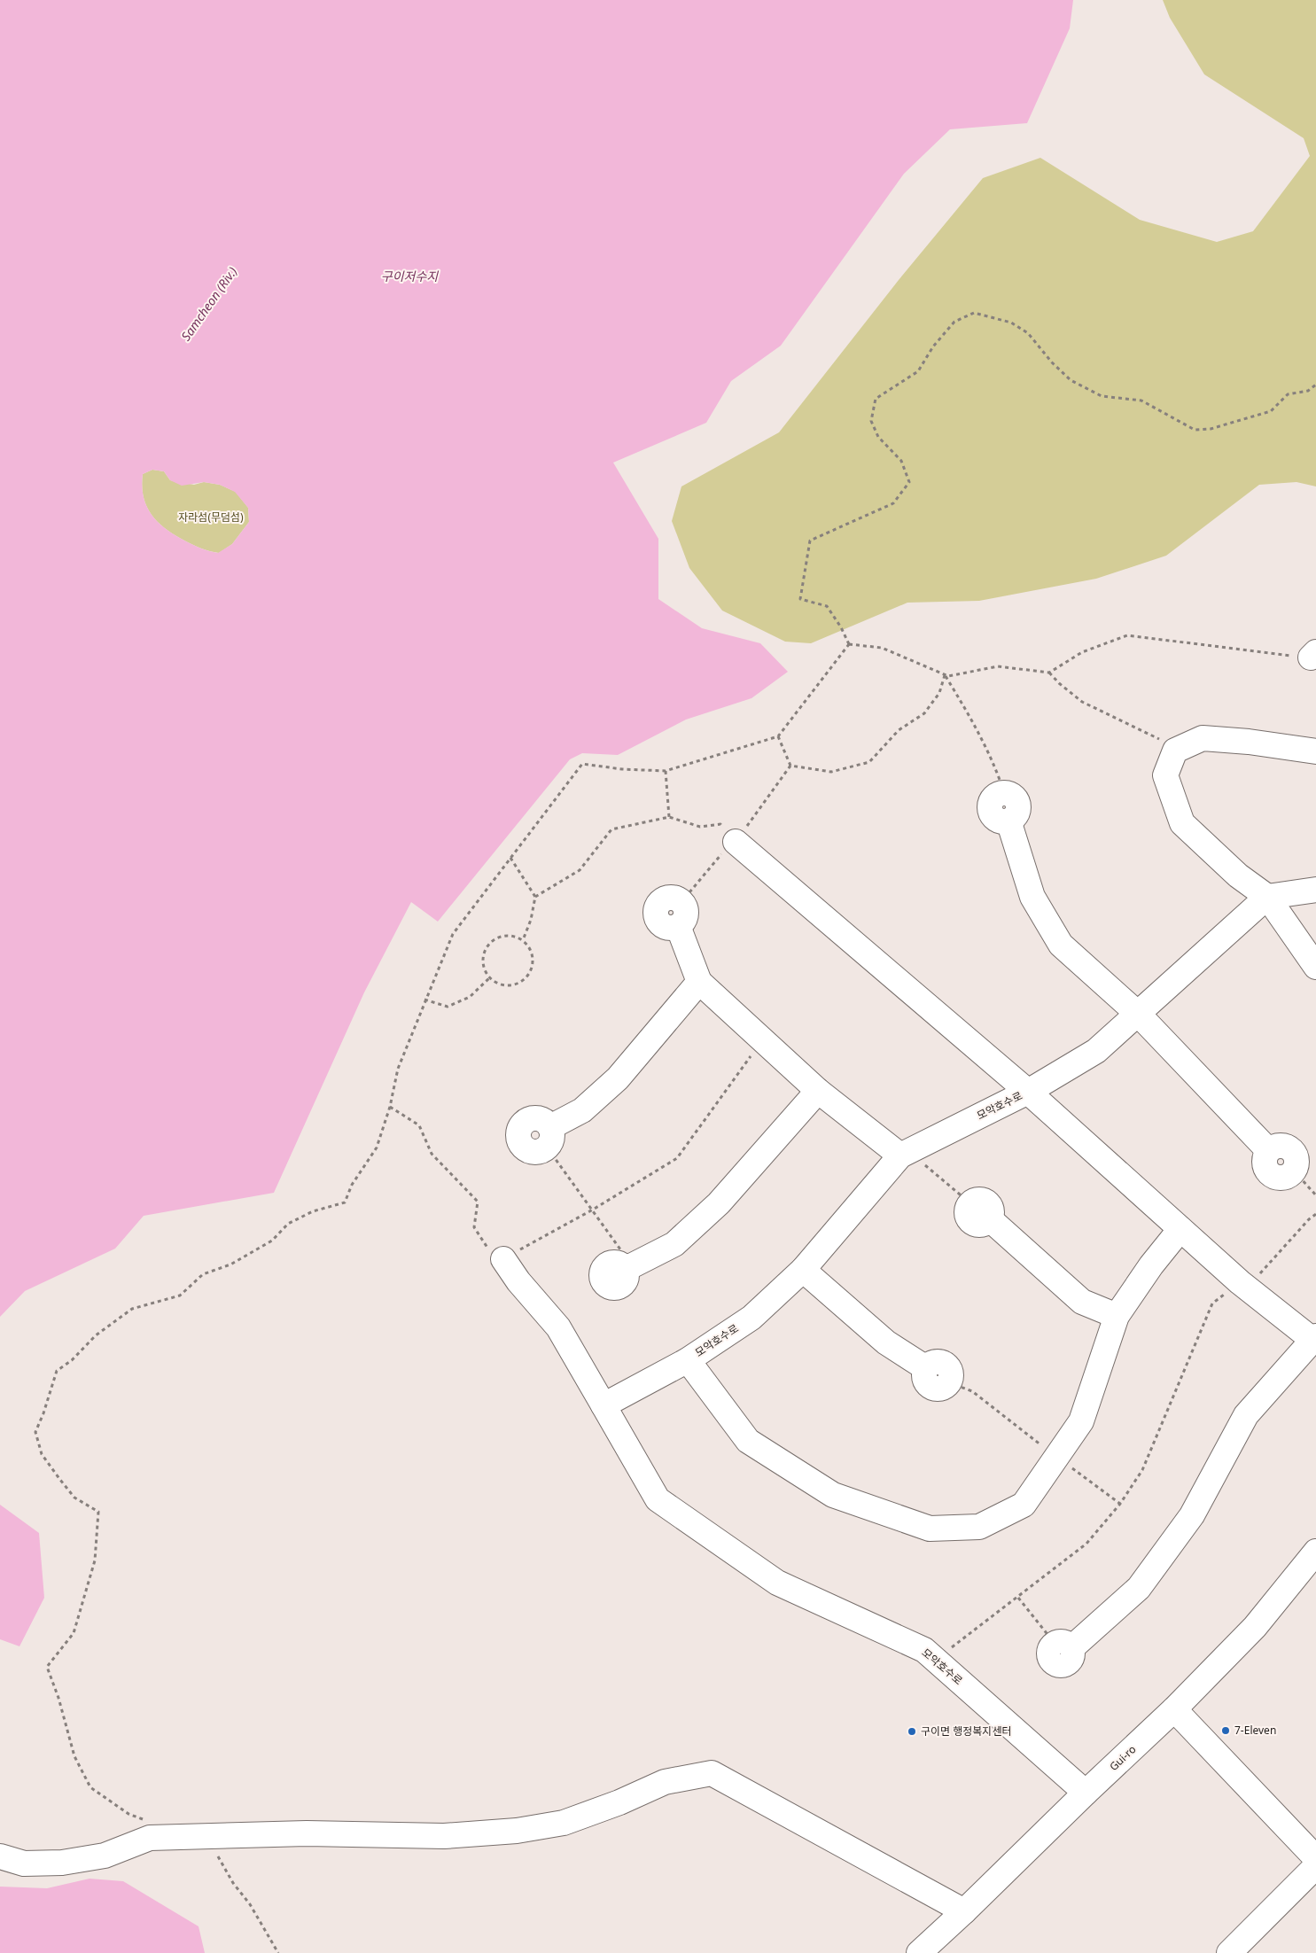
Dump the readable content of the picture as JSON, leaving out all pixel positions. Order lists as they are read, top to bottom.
{
  "streets": {
    "street": ["모악호수로", "Gui-ro"]
  },
  "crossings": [
    ["모악호수로", "Gui-ro"]
  ],
  "water": ["구이저수지", "Samcheon (Riv.)"],
  "parks": ["자라섬(무덤섬)"],
  "places": ["7-Eleven", "구이면 행정복지센터"]
}
